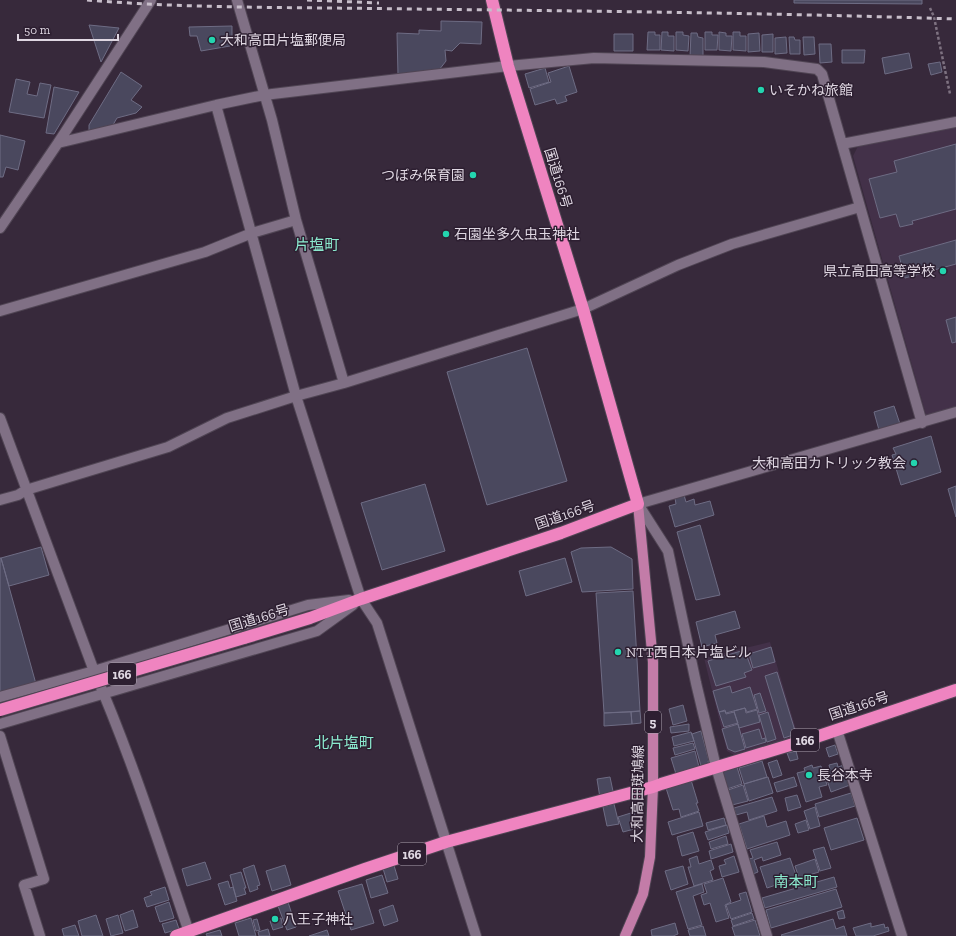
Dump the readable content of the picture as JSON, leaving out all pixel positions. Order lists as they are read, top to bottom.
{
  "streets": {
    "highway": ["国道166号", "166"],
    "main road": ["5", "大和高田斑鳩線"]
  },
  "crossings": [
    ["国道166号", "大和高田斑鳩線"]
  ],
  "districts": ["片塩町", "北片塩町", "南本町"],
  "places": [
    "大和高田片塩郵便局",
    "いそかね旅館",
    "つぼみ保育園",
    "石園坐多久虫玉神社",
    "県立高田高等学校",
    "大和高田カトリック教会",
    "NTT西日本片塩ビル",
    "長谷本寺",
    "八王子神社"
  ],
  "scale_bar": "50 m"
}
